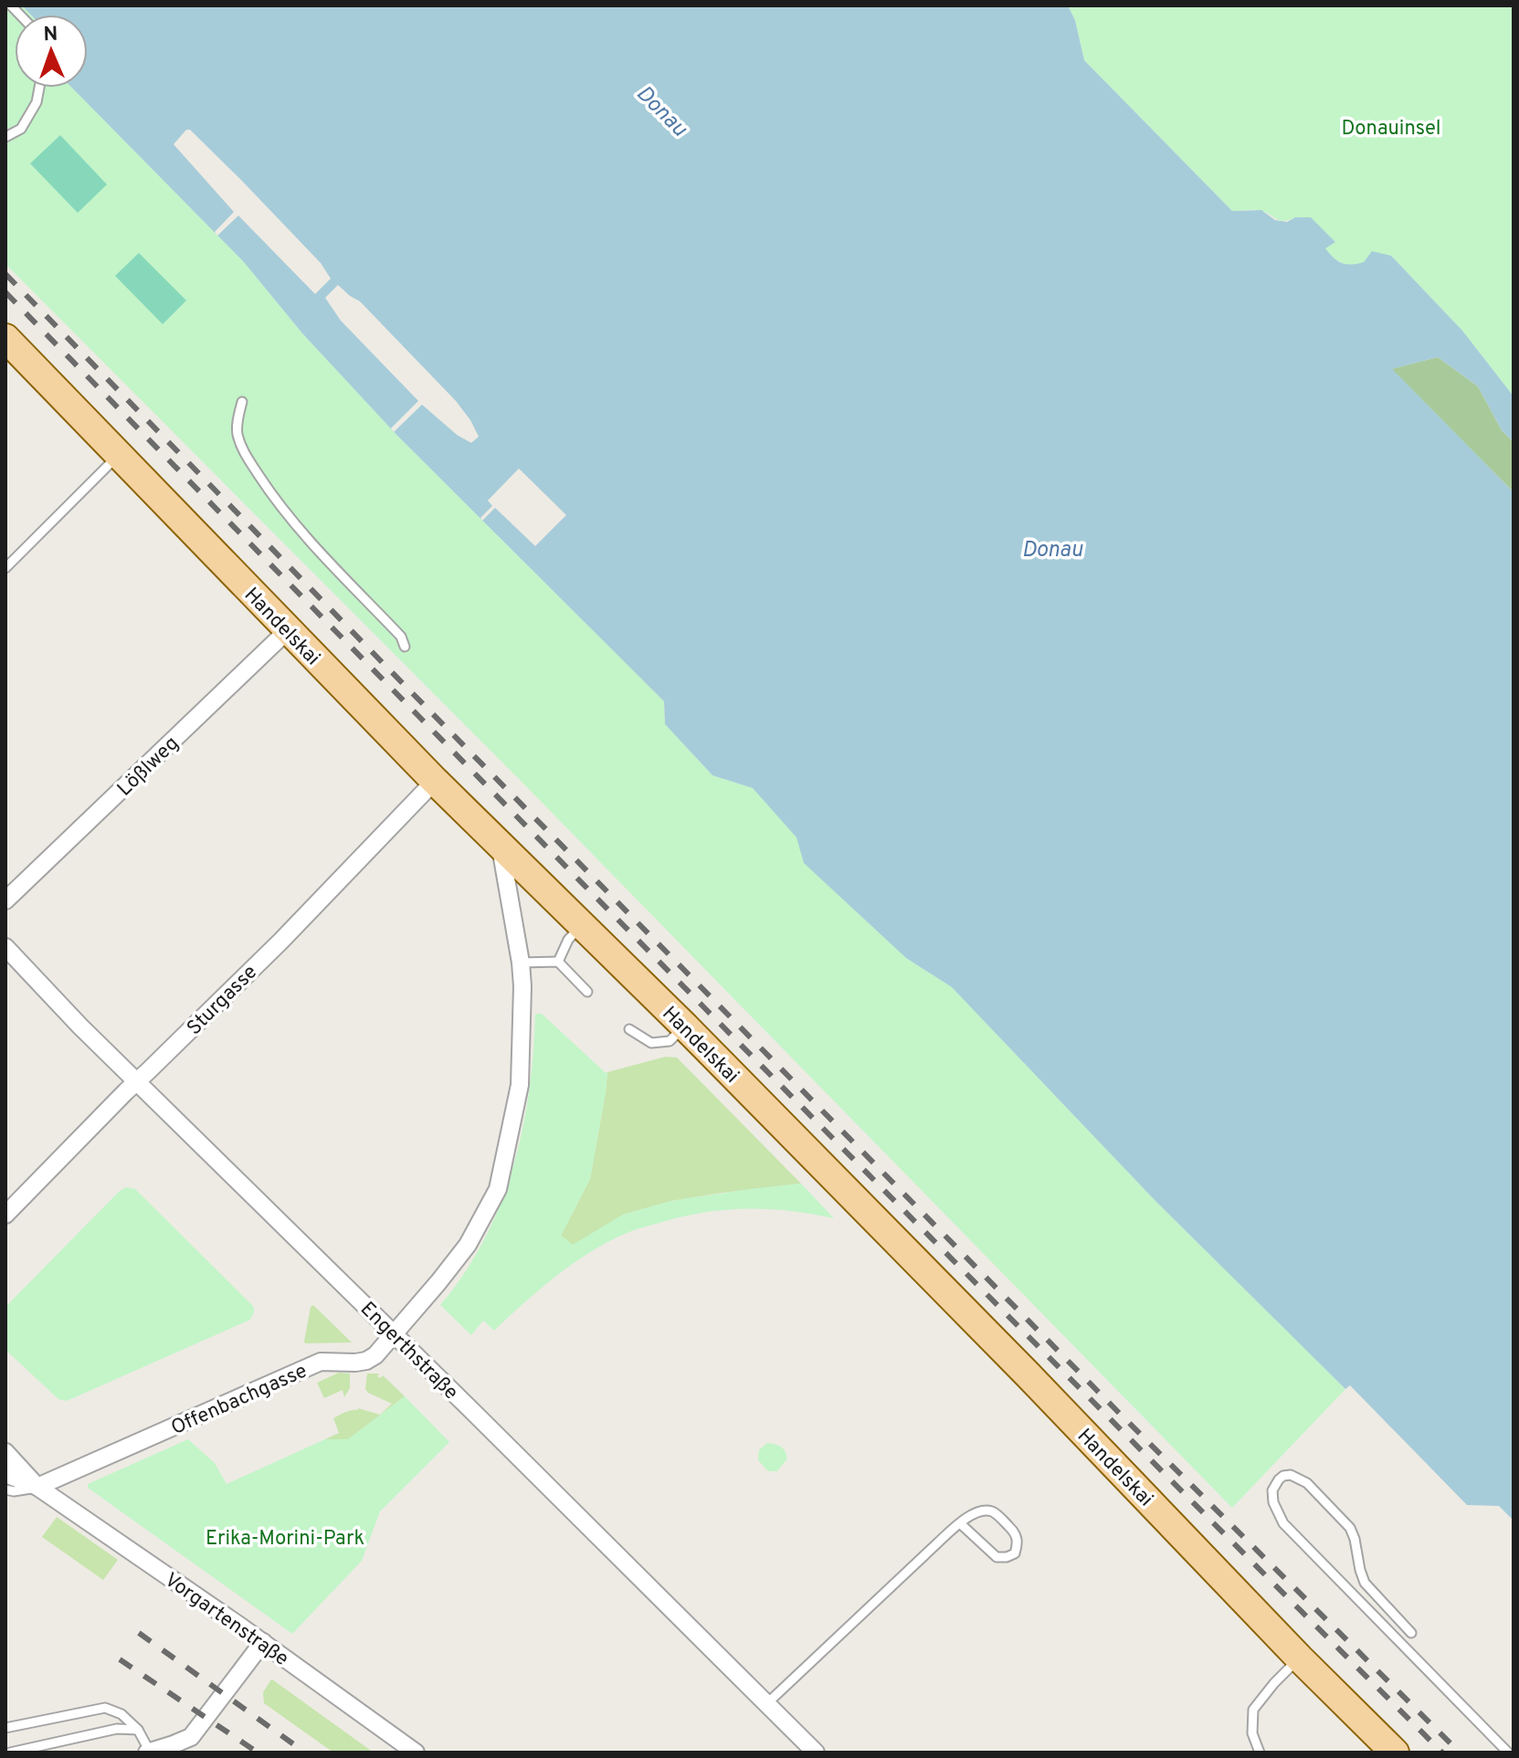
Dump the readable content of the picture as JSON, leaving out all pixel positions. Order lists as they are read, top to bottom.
{
  "streets": {
    "main road": ["Handelskai"],
    "street": [
      "Lößlweg",
      "Sturgasse",
      "Engerthstraße",
      "Offenbachgasse",
      "Vorgartenstraße"
    ]
  },
  "crossings": [
    ["Handelskai", "Lößlweg"],
    ["Handelskai", "Sturgasse"],
    ["Handelskai", "Offenbachgasse"],
    ["Sturgasse", "Engerthstraße"],
    ["Engerthstraße", "Offenbachgasse"],
    ["Offenbachgasse", "Vorgartenstraße"]
  ],
  "water": ["Donau"],
  "parks": ["Donauinsel", "Erika-Morini-Park"],
  "north": "top"
}
